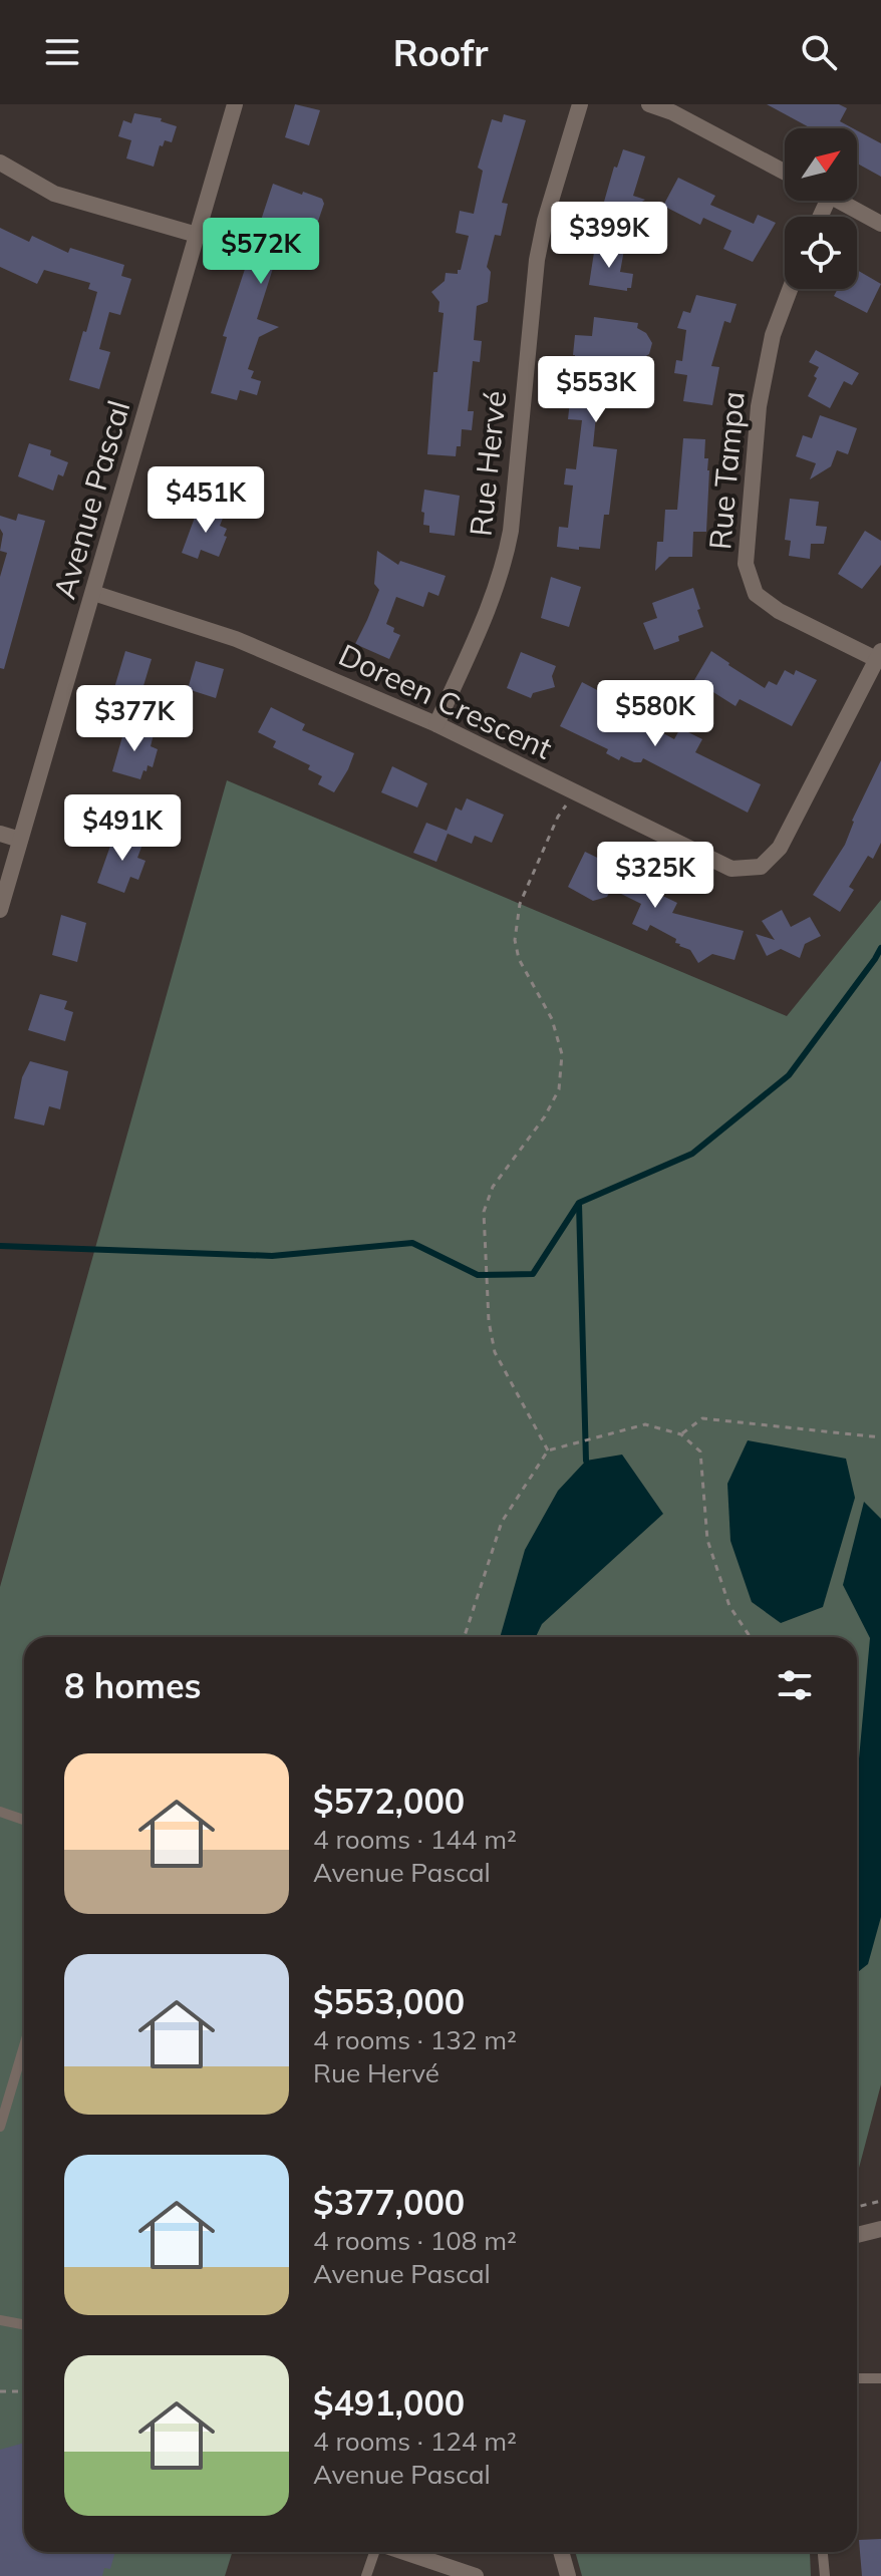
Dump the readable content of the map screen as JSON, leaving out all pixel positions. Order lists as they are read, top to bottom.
{
  "streets": {
    "street": [
      "Rue Hervé",
      "Rue Tampa",
      "Avenue Pascal",
      "Doreen Crescent"
    ]
  },
  "crossings": [
    ["Rue Hervé", "Doreen Crescent"],
    ["Rue Tampa", "Doreen Crescent"],
    ["Avenue Pascal", "Doreen Crescent"]
  ],
  "north": "top right",
  "page": {
    "header": "Roofr",
    "price": [
      "$399K",
      "$572K",
      "$553K",
      "$451K",
      "$580K",
      "$377K",
      "$491K",
      "$325K"
    ],
    "heading": "8 homes",
    "list": [
      {
        "name": "$572,000",
        "note": "4 rooms · 144 m² · Avenue Pascal"
      },
      {
        "name": "$553,000",
        "note": "4 rooms · 132 m² · Rue Hervé"
      },
      {
        "name": "$377,000",
        "note": "4 rooms · 108 m² · Avenue Pascal"
      },
      {
        "name": "$491,000",
        "note": "4 rooms · 124 m² · Avenue Pascal"
      }
    ]
  }
}
